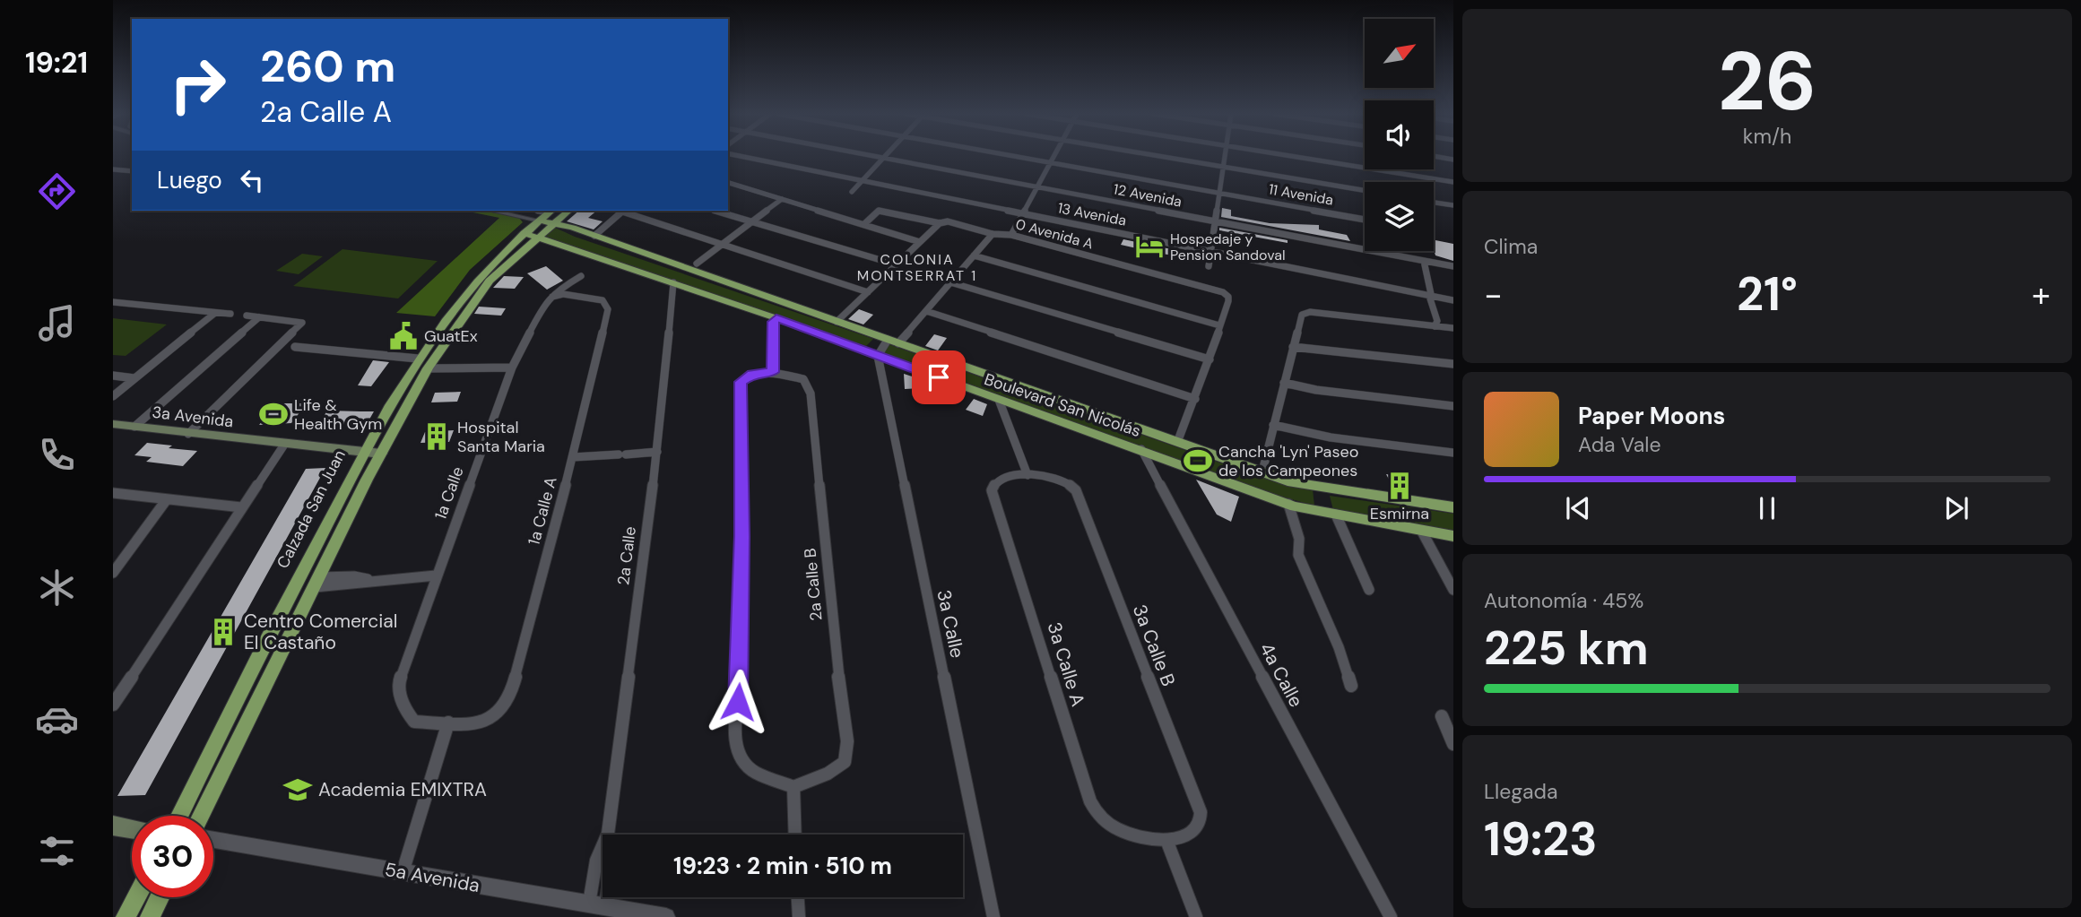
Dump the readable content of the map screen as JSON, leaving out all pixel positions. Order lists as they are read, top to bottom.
{
  "streets": {
    "main road": ["Boulevard San Nicolás", "3a Avenida", "Calzada San Juan"],
    "street": [
      "11 Avenida",
      "12 Avenida",
      "13 Avenida",
      "0 Avenida A",
      "1a Calle",
      "1a Calle A",
      "2a Calle",
      "2a Calle B",
      "3a Calle",
      "3a Calle B",
      "3a Calle A",
      "4a Calle",
      "5a Avenida"
    ]
  },
  "crossings": [
    ["Boulevard San Nicolás", "Calzada San Juan"],
    ["Boulevard San Nicolás", "2a Calle"],
    ["Boulevard San Nicolás", "3a Calle"],
    ["Boulevard San Nicolás", "4a Calle"],
    ["3a Avenida", "Calzada San Juan"],
    ["1a Calle", "1a Calle A"],
    ["2a Calle", "5a Avenida"],
    ["3a Calle B", "3a Calle A"]
  ],
  "districts": ["COLONIA MONTSERRAT 1"],
  "places": {
    "hotel": ["Hospedaje y Pension Sandoval"],
    "public building": ["GuatEx"],
    "sports": ["Life & Health Gym", "Cancha 'Lyn' Paseo de los Campeones"],
    "building": ["Hospital Santa Maria", "Esmirna", "Centro Comercial El Castaño"],
    "school or university": ["Academia EMIXTRA"]
  },
  "north": "top right",
  "page": {
    "tabs": "19:21",
    "tile": [
      ["26", "km/h"],
      "Clima",
      ["Autonomía · 45%", "225 km"],
      ["Llegada", "19:23"]
    ],
    "turn": ["260 m", "2a Calle A"],
    "then": "Luego",
    "heat": ["−", "21°", "+"],
    "song": ["Paper Moons", "Ada Vale"],
    "limit": "30",
    "trip": "19:23 · 2 min · 510 m"
  }
}
